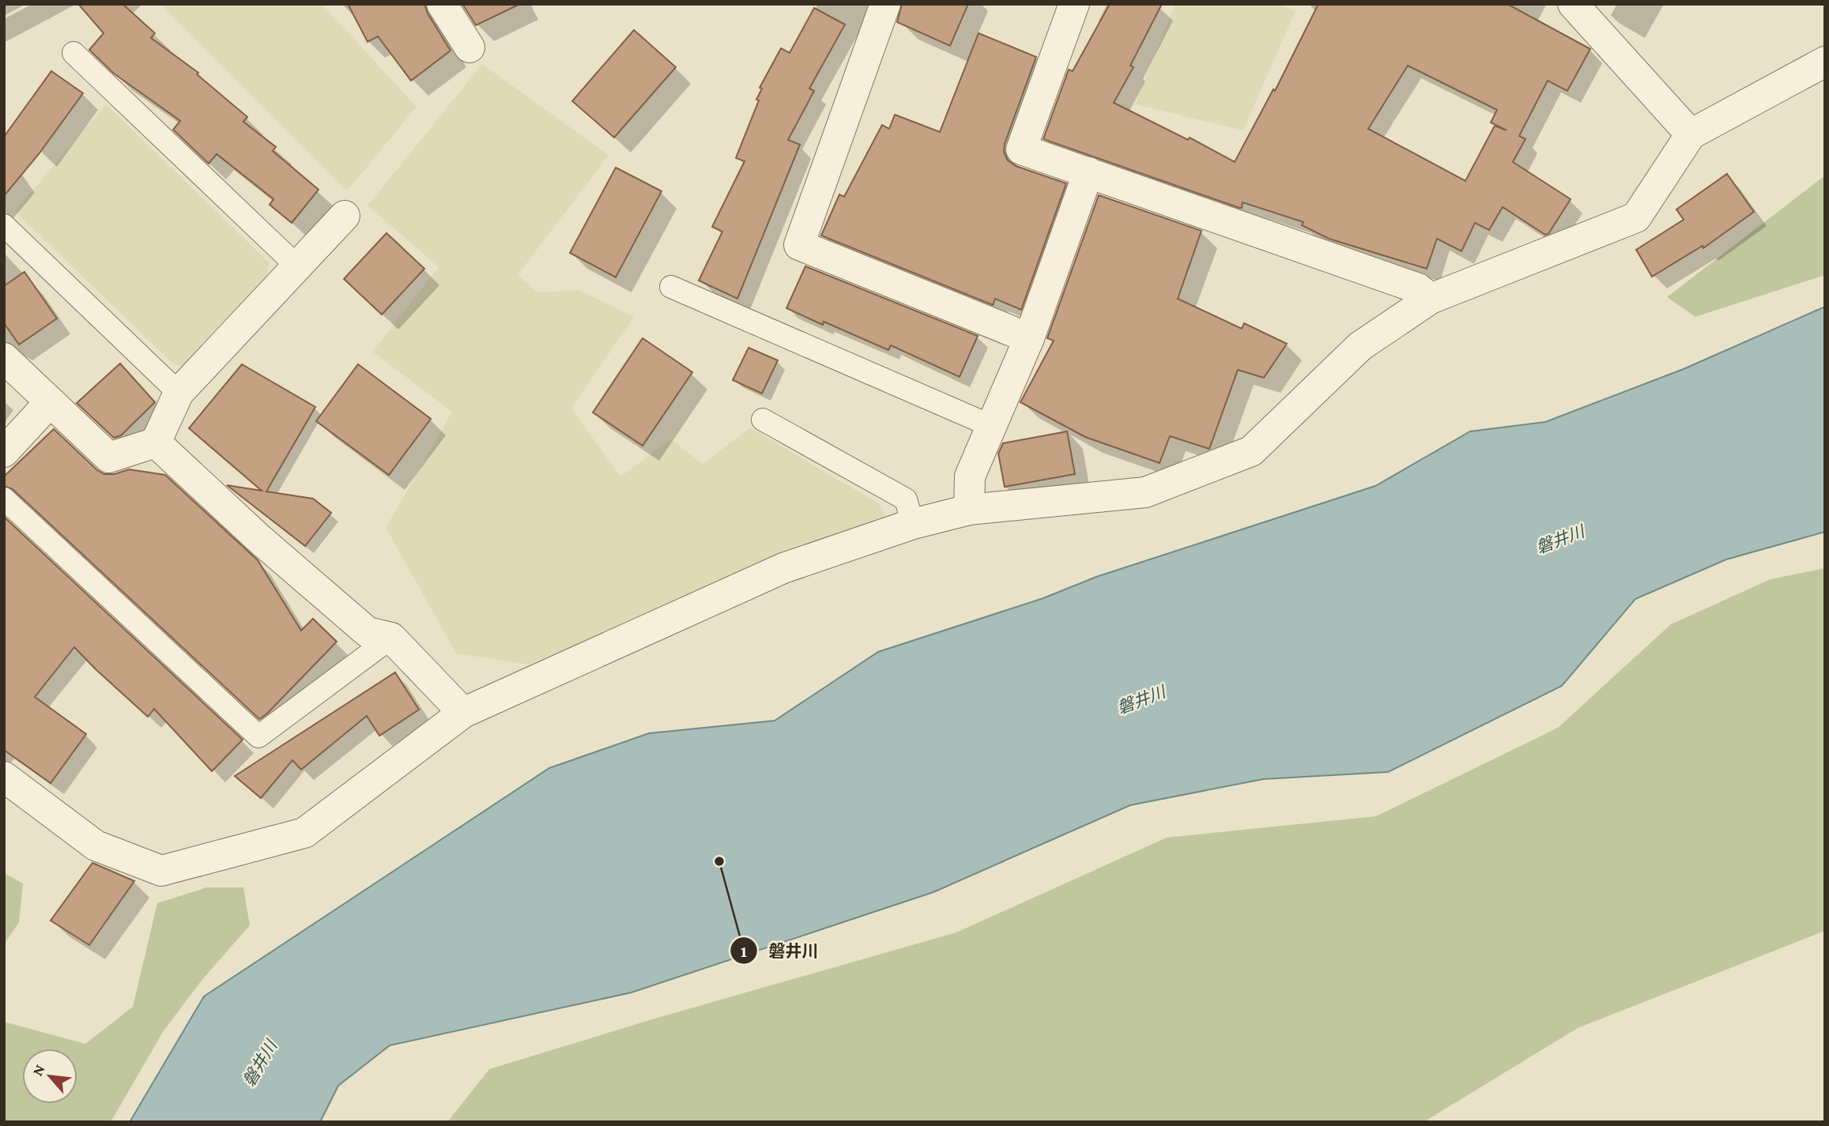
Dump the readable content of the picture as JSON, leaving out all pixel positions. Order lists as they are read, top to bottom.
{
  "water": ["磐井川"],
  "places": ["磐井川"],
  "north": "top left"
}
